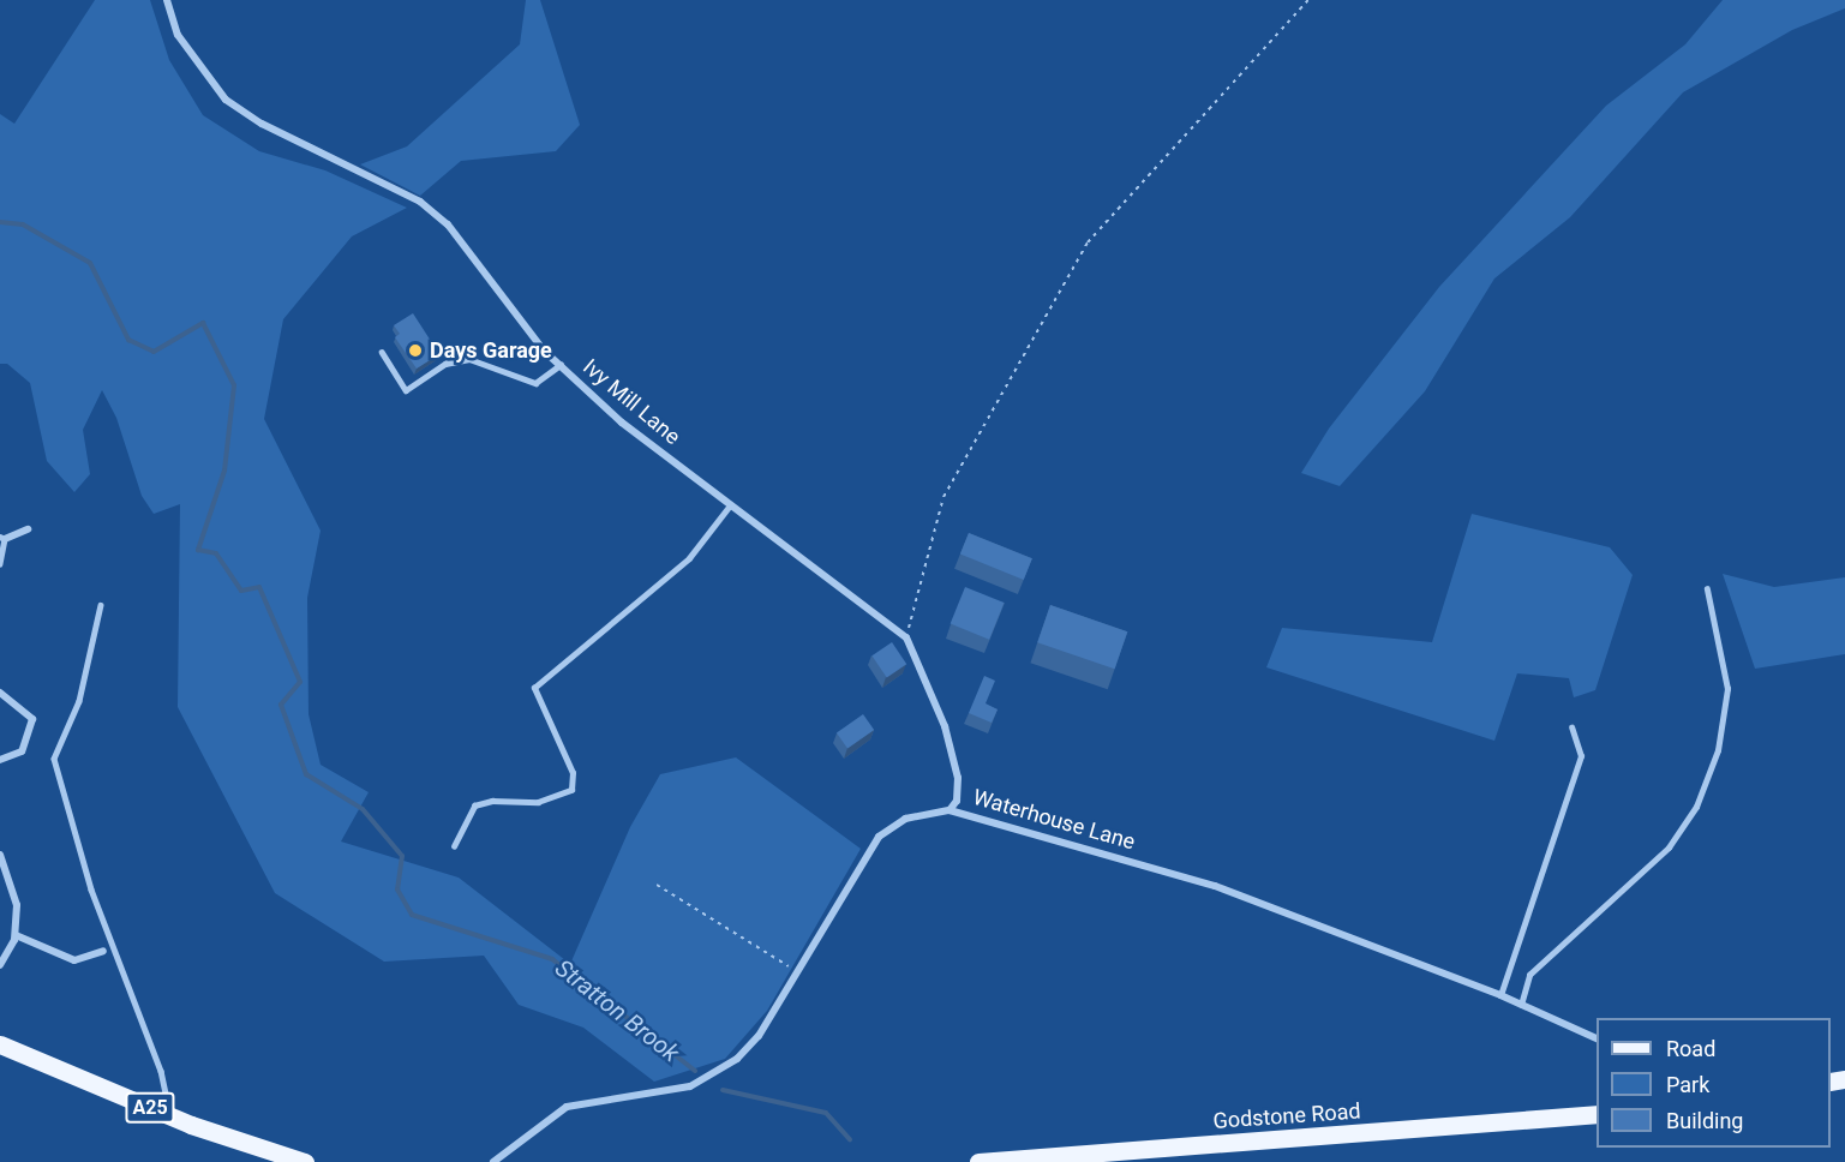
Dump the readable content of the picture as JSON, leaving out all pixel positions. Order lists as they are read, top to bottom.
{
  "streets": {
    "main road": ["A25", "Godstone Road"],
    "street": ["Ivy Mill Lane", "Waterhouse Lane"]
  },
  "crossings": [
    ["Ivy Mill Lane", "Waterhouse Lane"]
  ],
  "water": ["Stratton Brook"],
  "places": ["Days Garage"],
  "legend": ["Road", "Park", "Building"]
}
